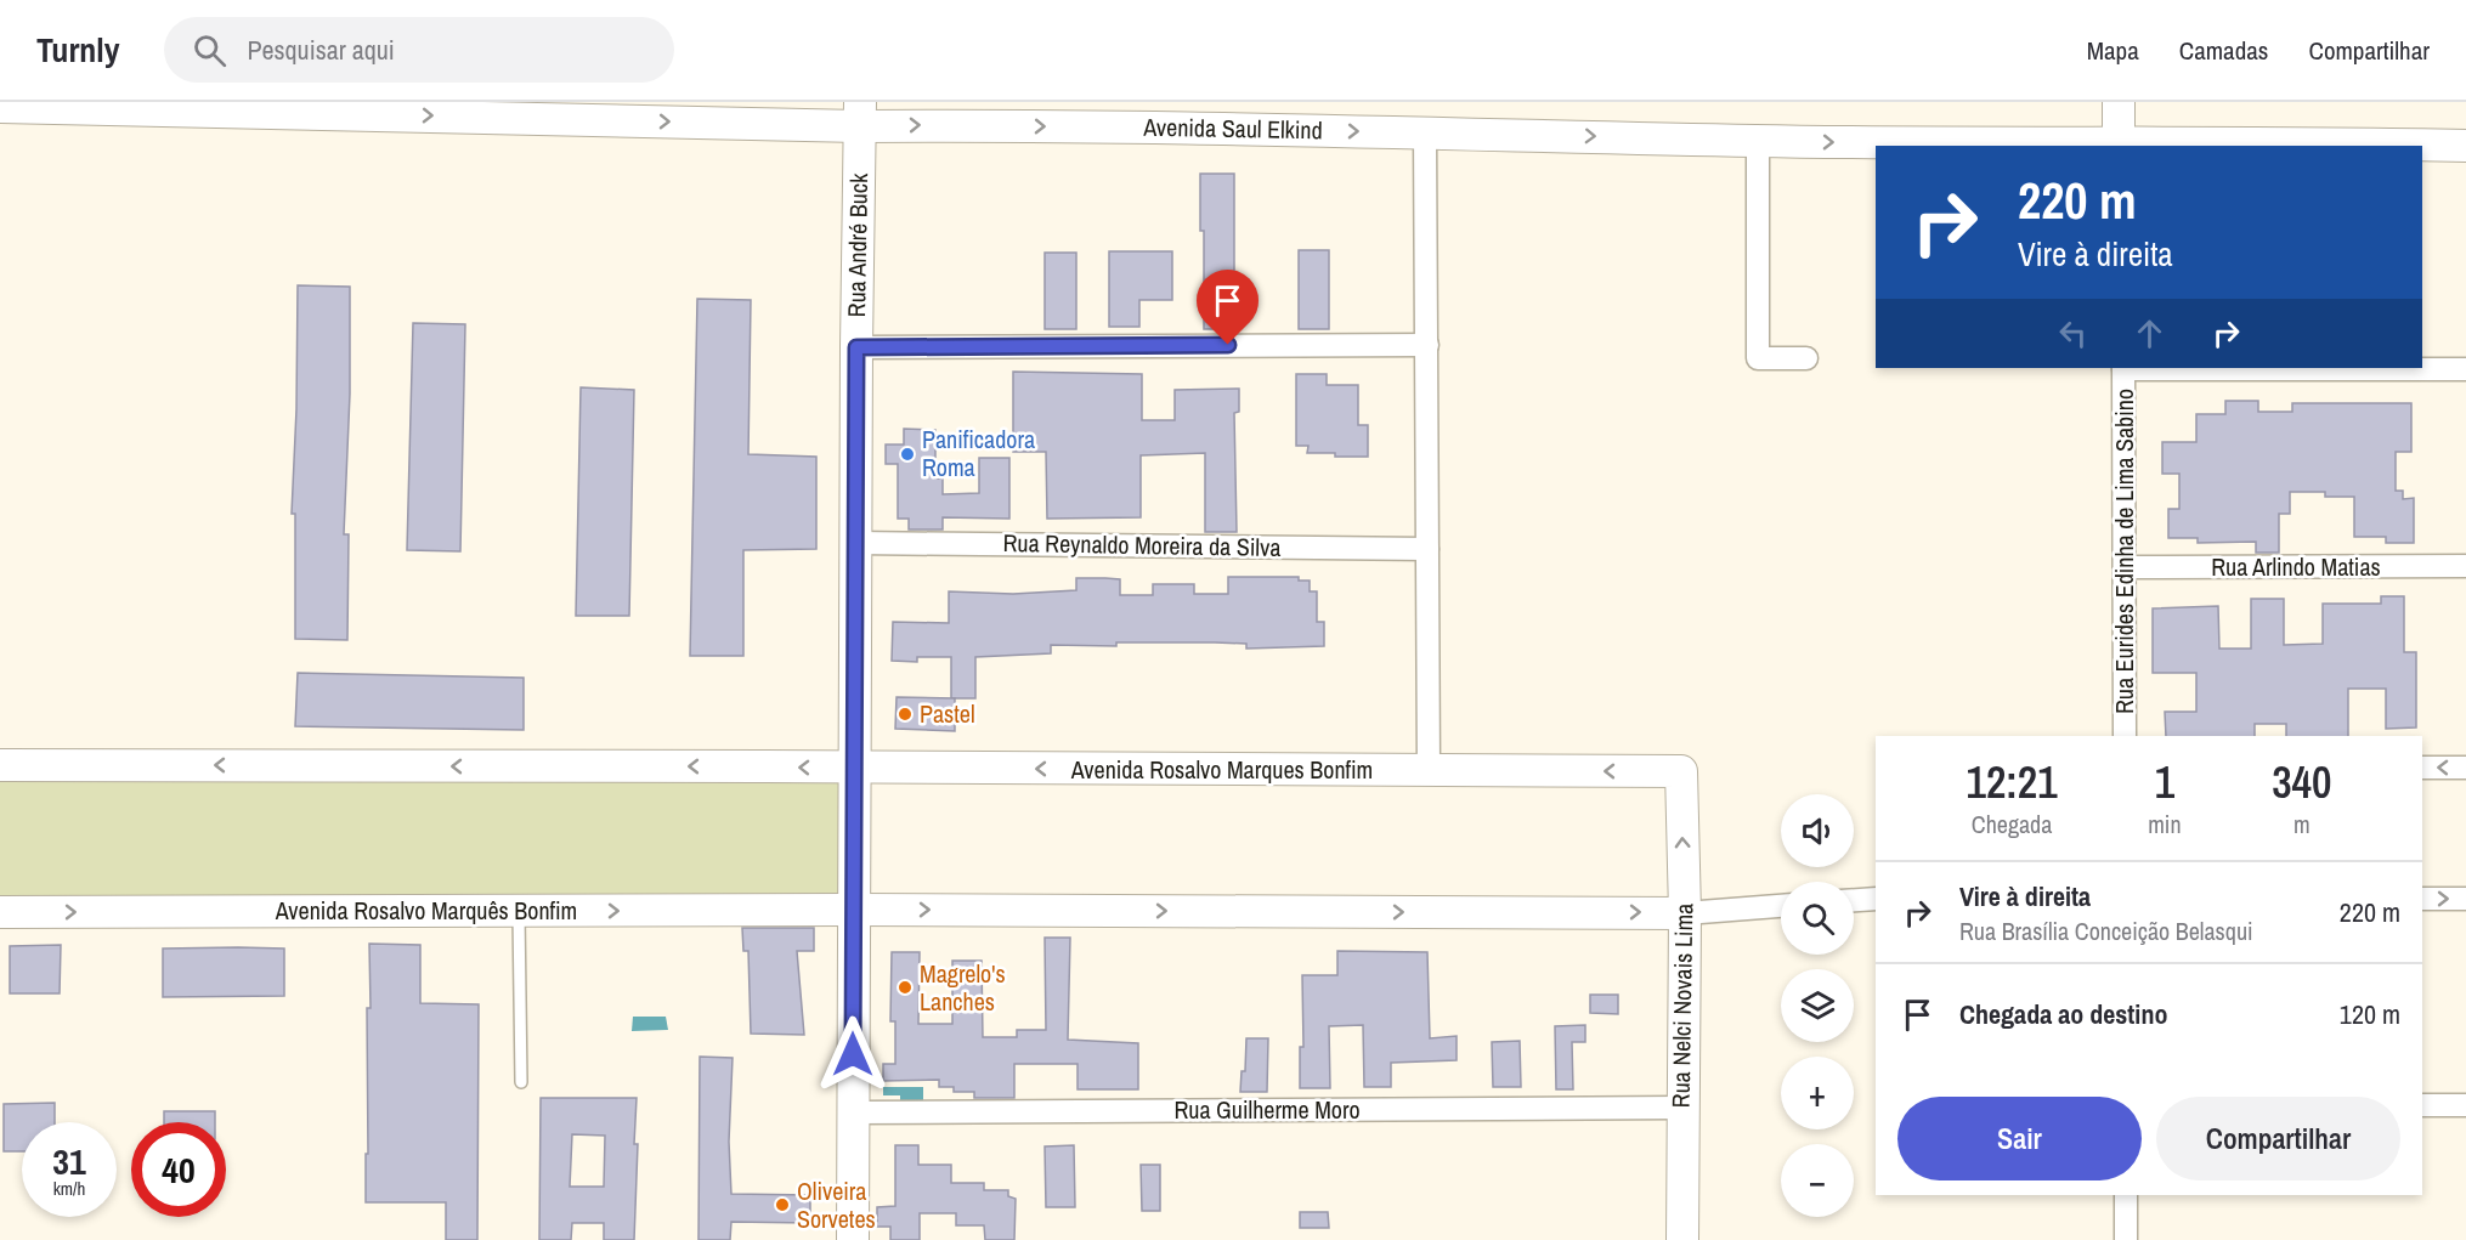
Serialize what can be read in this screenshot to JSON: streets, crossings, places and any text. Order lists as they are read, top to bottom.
{
  "streets": {
    "street": [
      "Avenida Saul Elkind",
      "Rua André Buck",
      "Rua Reynaldo Moreira da Silva",
      "Rua Eurides Edinha de Lima Sabino",
      "Rua Arlindo Matias",
      "Avenida Rosalvo Marques Bonfim",
      "Avenida Rosalvo Marquês Bonfim",
      "Rua Nelci Novais Lima",
      "Rua Guilherme Moro"
    ]
  },
  "crossings": [
    ["Avenida Saul Elkind", "Rua André Buck"],
    ["Rua André Buck", "Rua Reynaldo Moreira da Silva"],
    ["Rua André Buck", "Avenida Rosalvo Marques Bonfim"],
    ["Rua André Buck", "Avenida Rosalvo Marquês Bonfim"],
    ["Rua André Buck", "Rua Guilherme Moro"],
    ["Rua Eurides Edinha de Lima Sabino", "Rua Arlindo Matias"],
    ["Avenida Rosalvo Marques Bonfim", "Rua Nelci Novais Lima"],
    ["Rua Nelci Novais Lima", "Rua Guilherme Moro"]
  ],
  "one_way": ["Avenida Saul Elkind", "Avenida Rosalvo Marquês Bonfim"],
  "places": [
    "Panificadora Roma",
    "Pastel",
    "Magrelo's Lanches",
    "Oliveira Sorvetes"
  ],
  "page": {
    "header": "Turnly",
    "search": "Pesquisar aqui",
    "nav": ["Mapa", "Camadas", "Compartilhar"],
    "turn": ["220 m", "Vire à direita"],
    "eta": [
      "12:21",
      "Chegada",
      "1",
      "min",
      "340",
      "m"
    ],
    "map_buttons": ["+", "−"],
    "list": [
      {
        "name": "Vire à direita",
        "note": "Rua Brasília Conceição Belasqui",
        "value": "220 m"
      },
      {
        "name": "Chegada ao destino",
        "value": "120 m"
      }
    ],
    "buttons": ["Sair", "Compartilhar"],
    "speed": "31 km/h",
    "limit": "40"
  }
}
